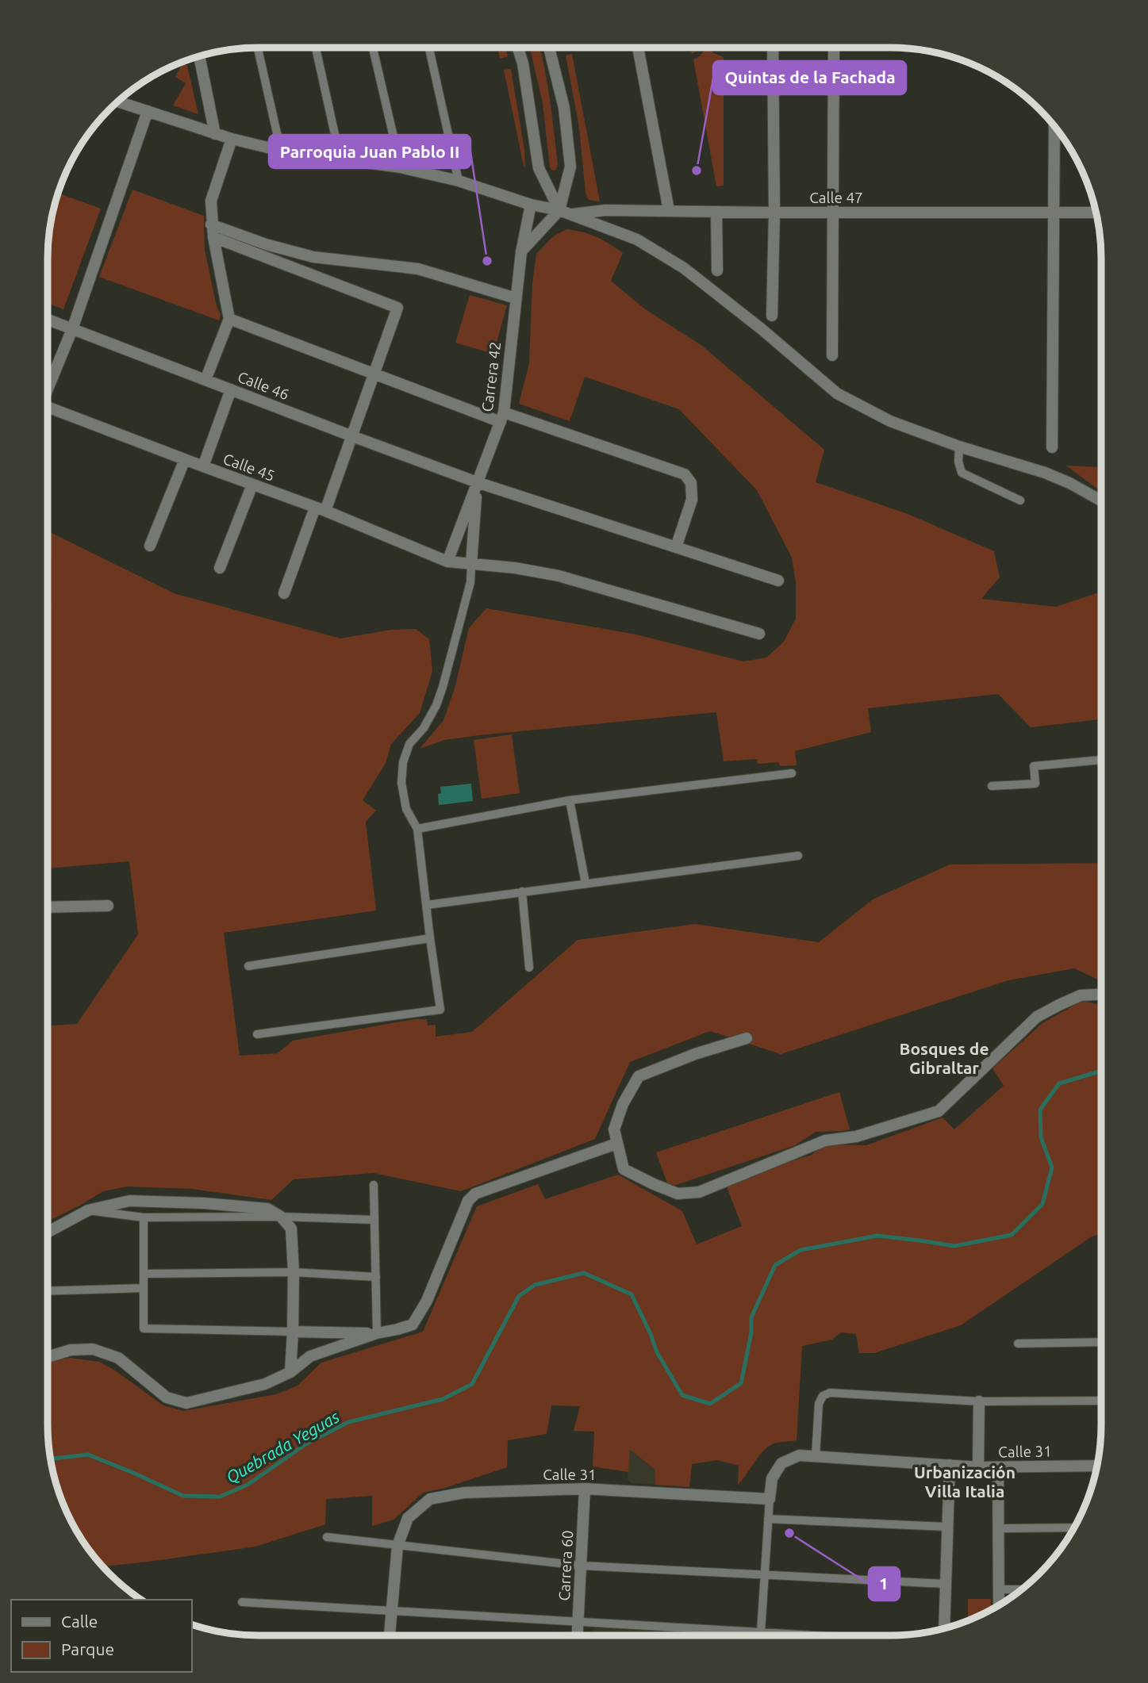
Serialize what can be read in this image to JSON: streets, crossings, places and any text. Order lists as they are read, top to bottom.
{
  "streets": {
    "street": [
      "Calle 47",
      "Carrera 42",
      "Calle 46",
      "Calle 45",
      "Calle 31",
      "Carrera 60"
    ]
  },
  "crossings": [
    ["Carrera 42", "Calle 46"],
    ["Carrera 42", "Calle 45"],
    ["Calle 31", "Carrera 60"]
  ],
  "districts": ["Bosques de Gibraltar", "Urbanización Villa Italia"],
  "water": ["Quebrada Yeguas"],
  "places": ["Quintas de la Fachada", "Parroquia Juan Pablo II", "1"],
  "legend": ["Calle", "Parque"]
}
